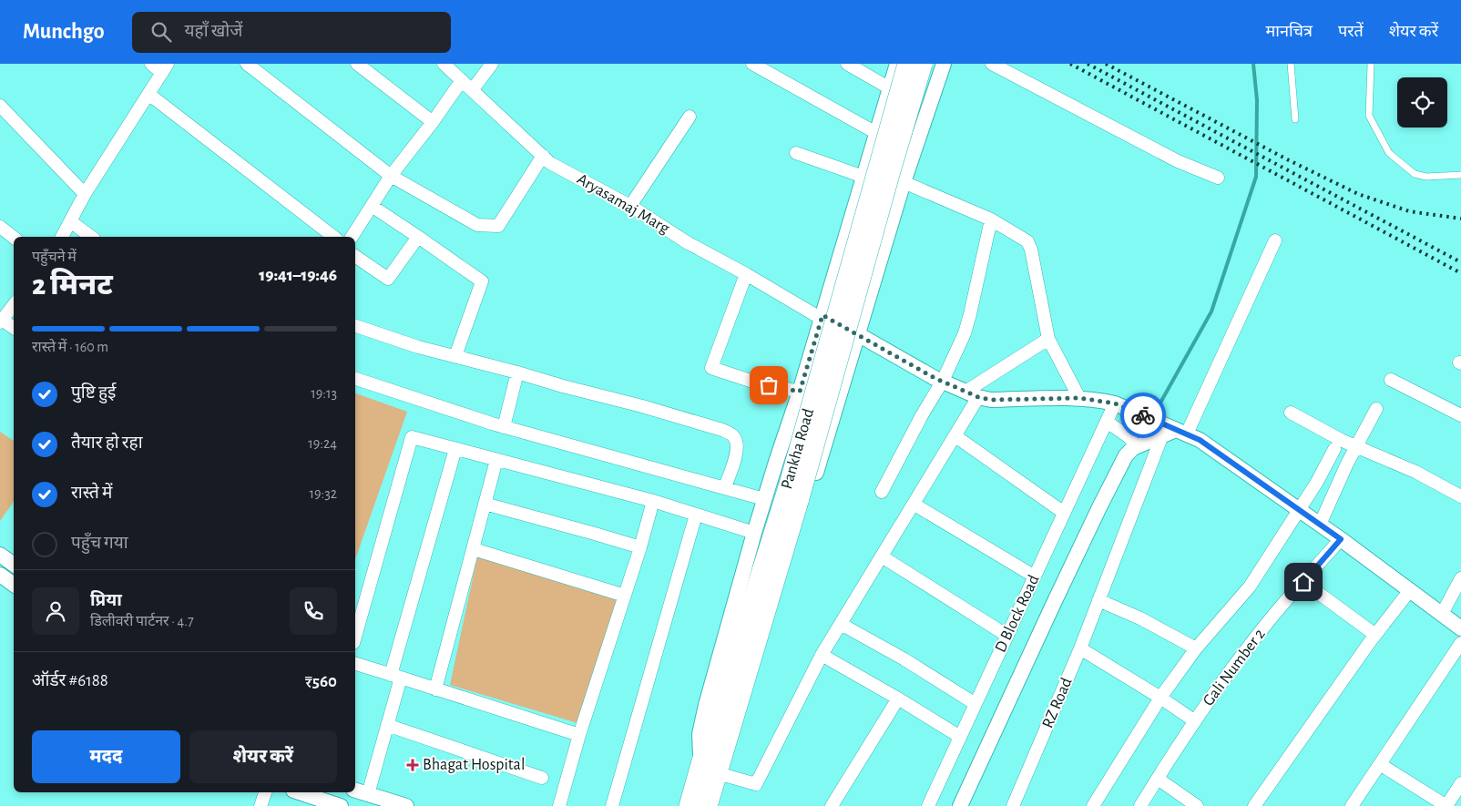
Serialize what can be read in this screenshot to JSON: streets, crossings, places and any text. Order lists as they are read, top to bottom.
{
  "streets": {
    "main road": ["Pankha Road"],
    "street": [
      "Aryasamaj Marg",
      "D Block Road",
      "Gali Number 2",
      "RZ Road"
    ]
  },
  "places": {
    "health": ["Bhagat Hospital"]
  },
  "page": {
    "header": "Munchgo",
    "search": "यहाँ खोजें",
    "nav": ["मानचित्र", "परतें", "शेयर करें"],
    "heading": ["2 मिनट", "पहुँचने में", "19:41–19:46"],
    "panel": [
      "प्रिया",
      "डिलीवरी पार्टनर · 4.7",
      "ऑर्डर #6188",
      "₹560"
    ],
    "bar": "रास्ते में · 160 m",
    "list": [
      ["पुष्टि हुई", "19:13"],
      ["तैयार हो रहा", "19:24"],
      ["रास्ते में", "19:32"],
      "पहुँच गया"
    ],
    "buttons": ["मदद", "शेयर करें"]
  }
}
